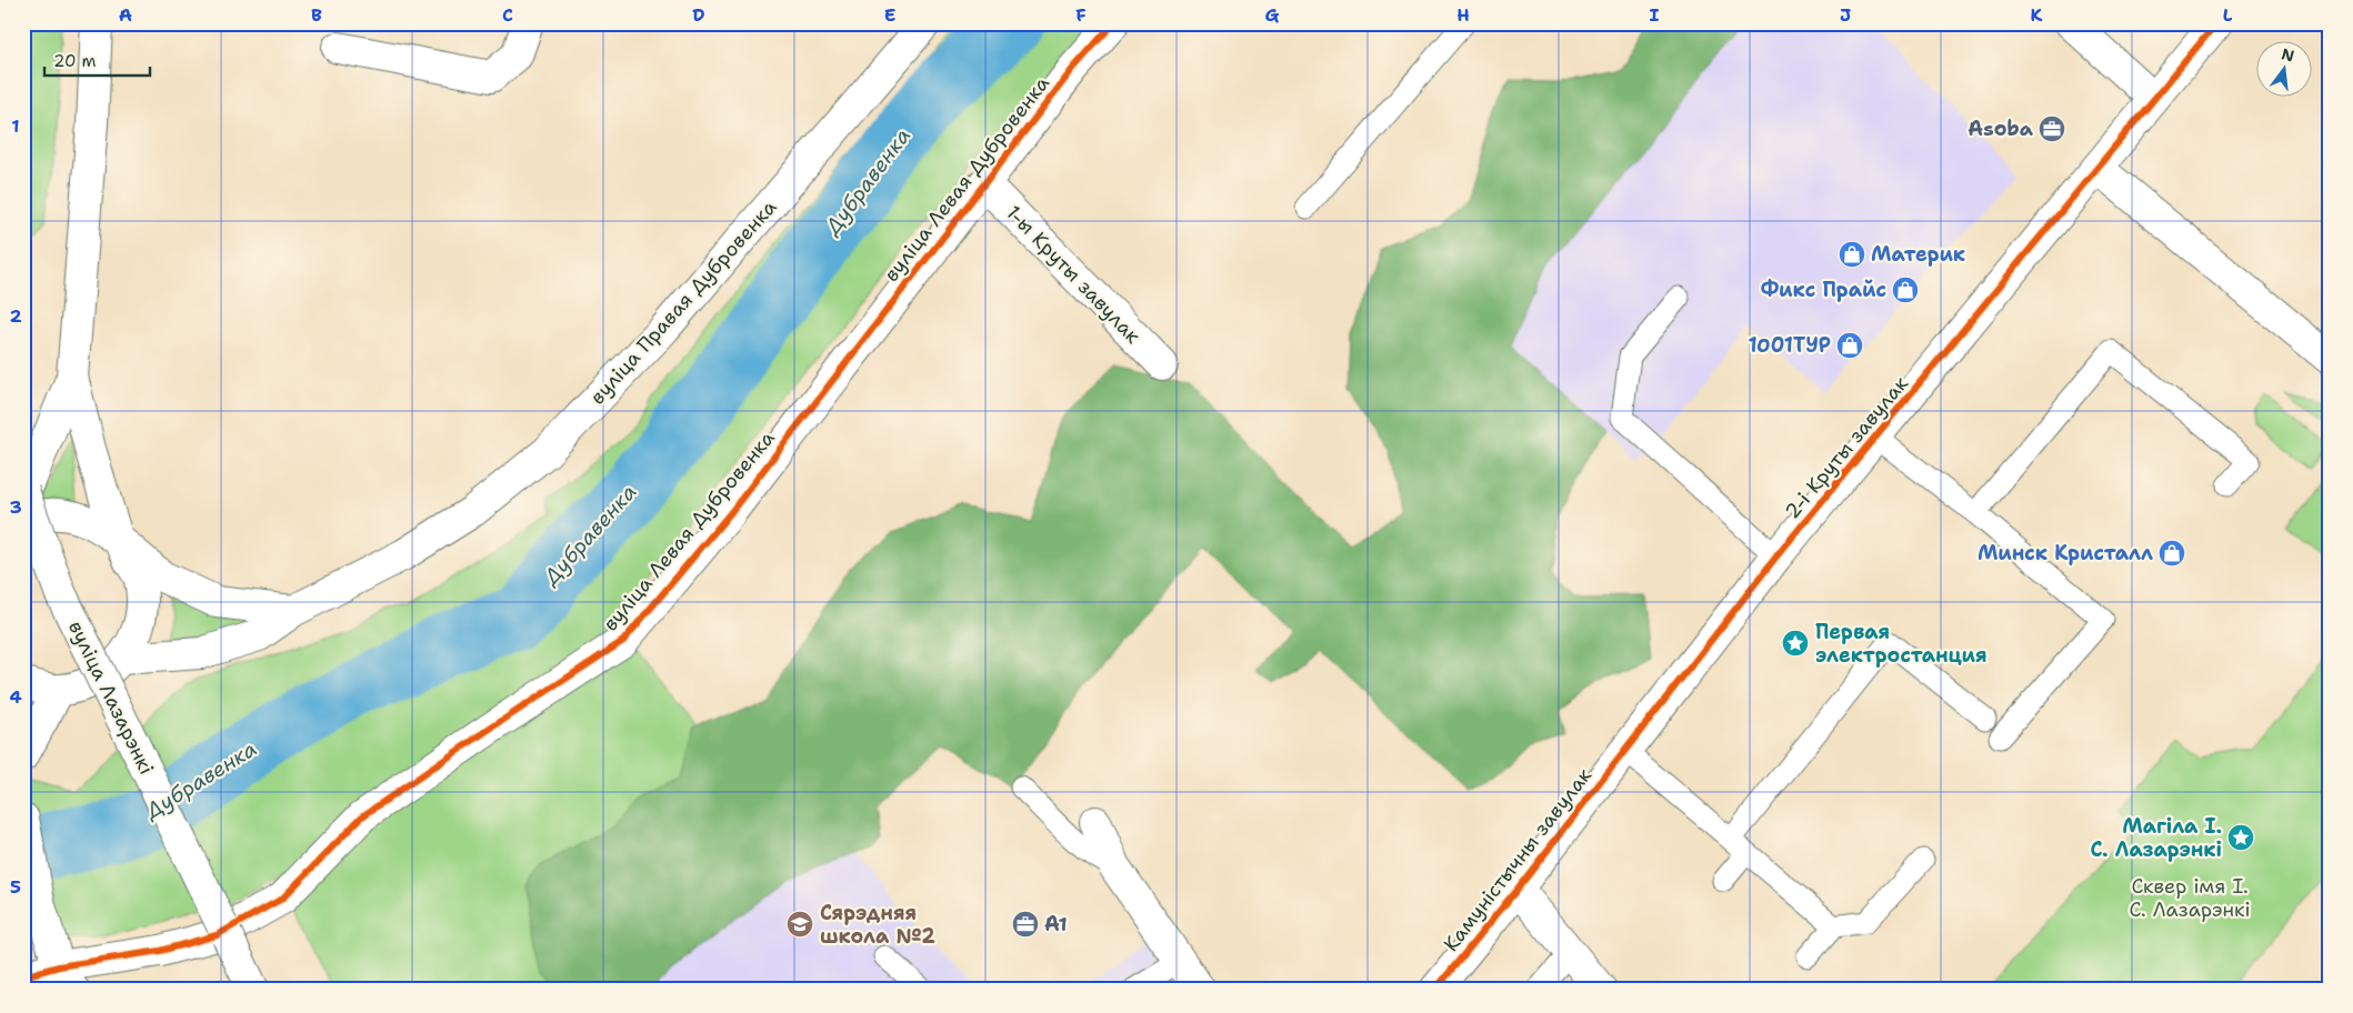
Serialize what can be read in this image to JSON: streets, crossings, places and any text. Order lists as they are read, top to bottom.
{
  "streets": {
    "street": [
      "вуліца Левая Дубровенка",
      "1-ы Круты завулак",
      "вуліца Правая Дубровенка",
      "2-і Круты завулак",
      "вуліца Лазарэнкі",
      "Камуністычны завулак"
    ]
  },
  "crossings": [
    ["вуліца Левая Дубровенка", "1-ы Круты завулак"],
    ["2-і Круты завулак", "Камуністычны завулак"]
  ],
  "water": ["Дубравенка"],
  "parks": ["Сквер імя І. С. Лазарэнкі"],
  "places": {
    "office": ["Asoba", "A1"],
    "shop": [
      "Материк",
      "Фикс Прайс",
      "1001ТУР",
      "Минск Кристалл"
    ],
    "place": ["Первая электростанция", "Магіла І. С. Лазарэнкі"],
    "school or university": ["Сярэдняя школа №2"]
  },
  "scale_bar": "20 m",
  "north": "top",
  "grid": {
    "columns": [
      "A",
      "B",
      "C",
      "D",
      "E",
      "F",
      "G",
      "H",
      "I",
      "J",
      "K",
      "L"
    ],
    "rows": [
      "1",
      "2",
      "3",
      "4",
      "5"
    ]
  }
}
